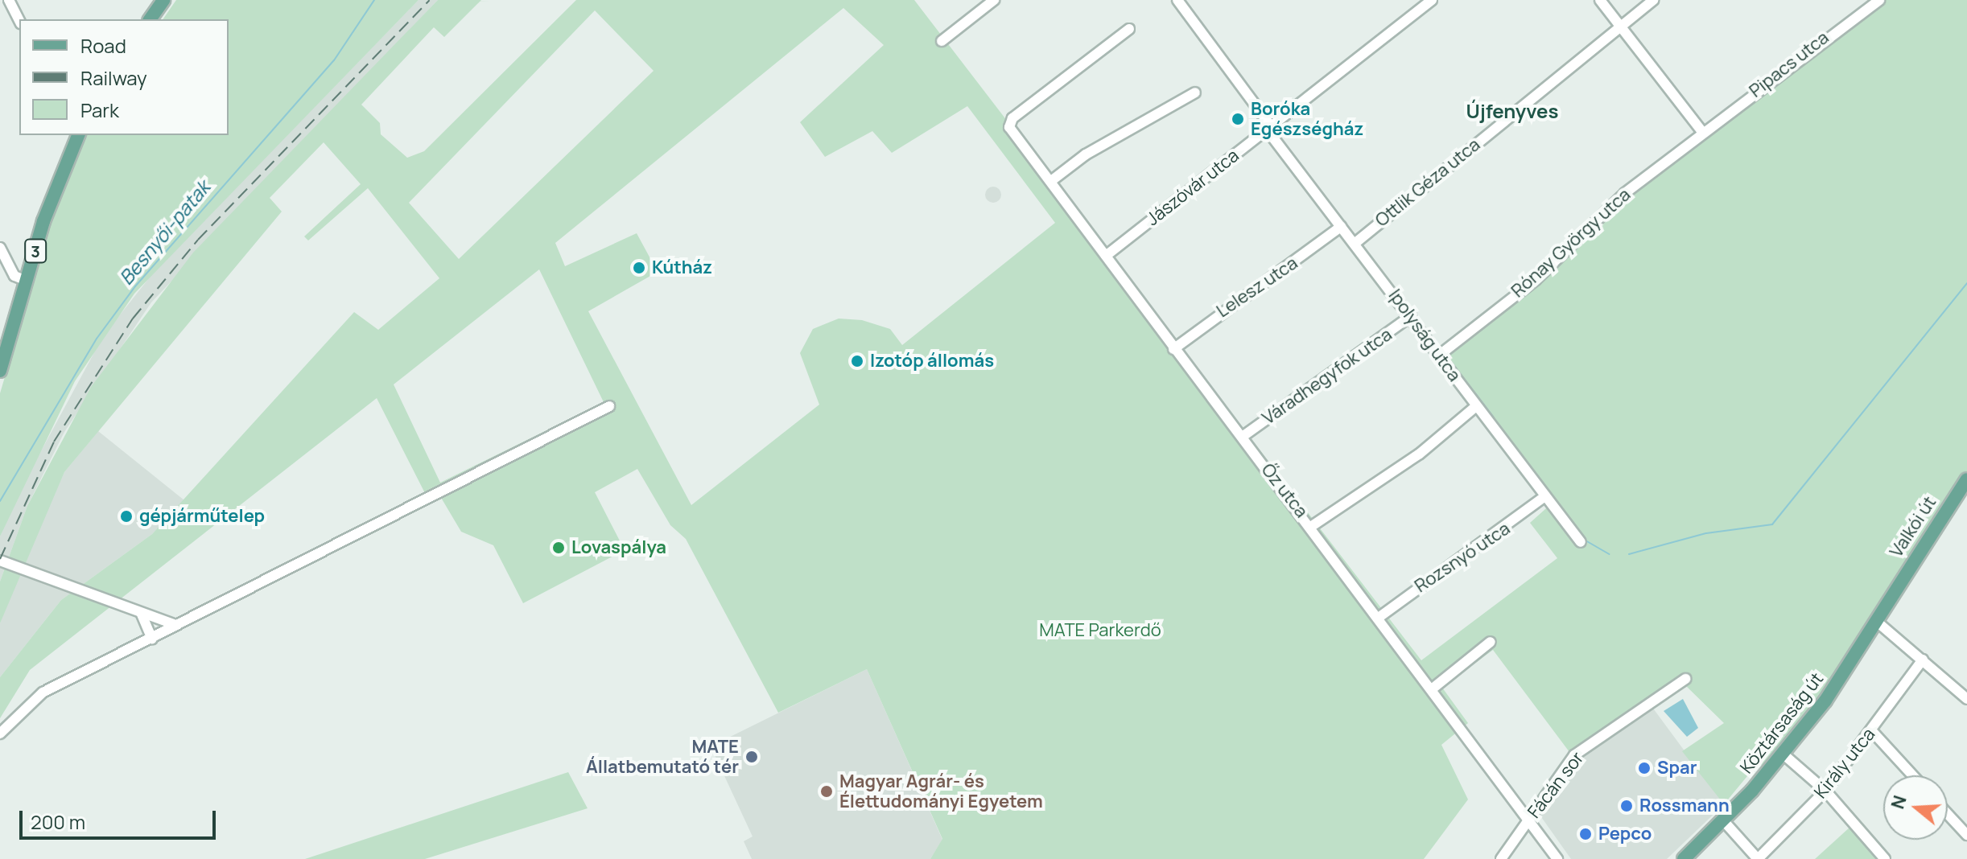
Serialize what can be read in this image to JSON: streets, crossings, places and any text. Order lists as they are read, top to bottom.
{
  "streets": {
    "main road": ["3", "Valkói út", "Köztársaság út"],
    "street": [
      "Pipacs utca",
      "Ottlik Géza utca",
      "Jászóvár utca",
      "Rónay György utca",
      "Lelesz utca",
      "Ipolyság utca",
      "Váradhegyfok utca",
      "Őz utca",
      "Rozsnyó utca",
      "Király utca",
      "Fácán sor"
    ]
  },
  "crossings": [
    ["Pipacs utca", "Rónay György utca"],
    ["Ottlik Géza utca", "Ipolyság utca"],
    ["Jászóvár utca", "Ipolyság utca"],
    ["Jászóvár utca", "Őz utca"],
    ["Rónay György utca", "Ipolyság utca"],
    ["Lelesz utca", "Ipolyság utca"],
    ["Lelesz utca", "Őz utca"],
    ["Ipolyság utca", "Váradhegyfok utca"],
    ["Ipolyság utca", "Rozsnyó utca"],
    ["Váradhegyfok utca", "Őz utca"],
    ["Őz utca", "Rozsnyó utca"],
    ["Őz utca", "Fácán sor"],
    ["Valkói út", "Köztársaság út"]
  ],
  "districts": ["Újfenyves"],
  "water": ["Besnyői-patak"],
  "parks": ["MATE Parkerdő"],
  "places": [
    "Boróka Egészségház",
    "Kútház",
    "Izotóp állomás",
    "gépjárműtelep",
    "Lovaspálya",
    "MATE Állatbemutató tér",
    "Spar",
    "Magyar Agrár- és Élettudományi Egyetem",
    "Rossmann",
    "Pepco"
  ],
  "legend": ["Road", "Railway", "Park"],
  "scale_bar": "200 m",
  "north": "left"
}
